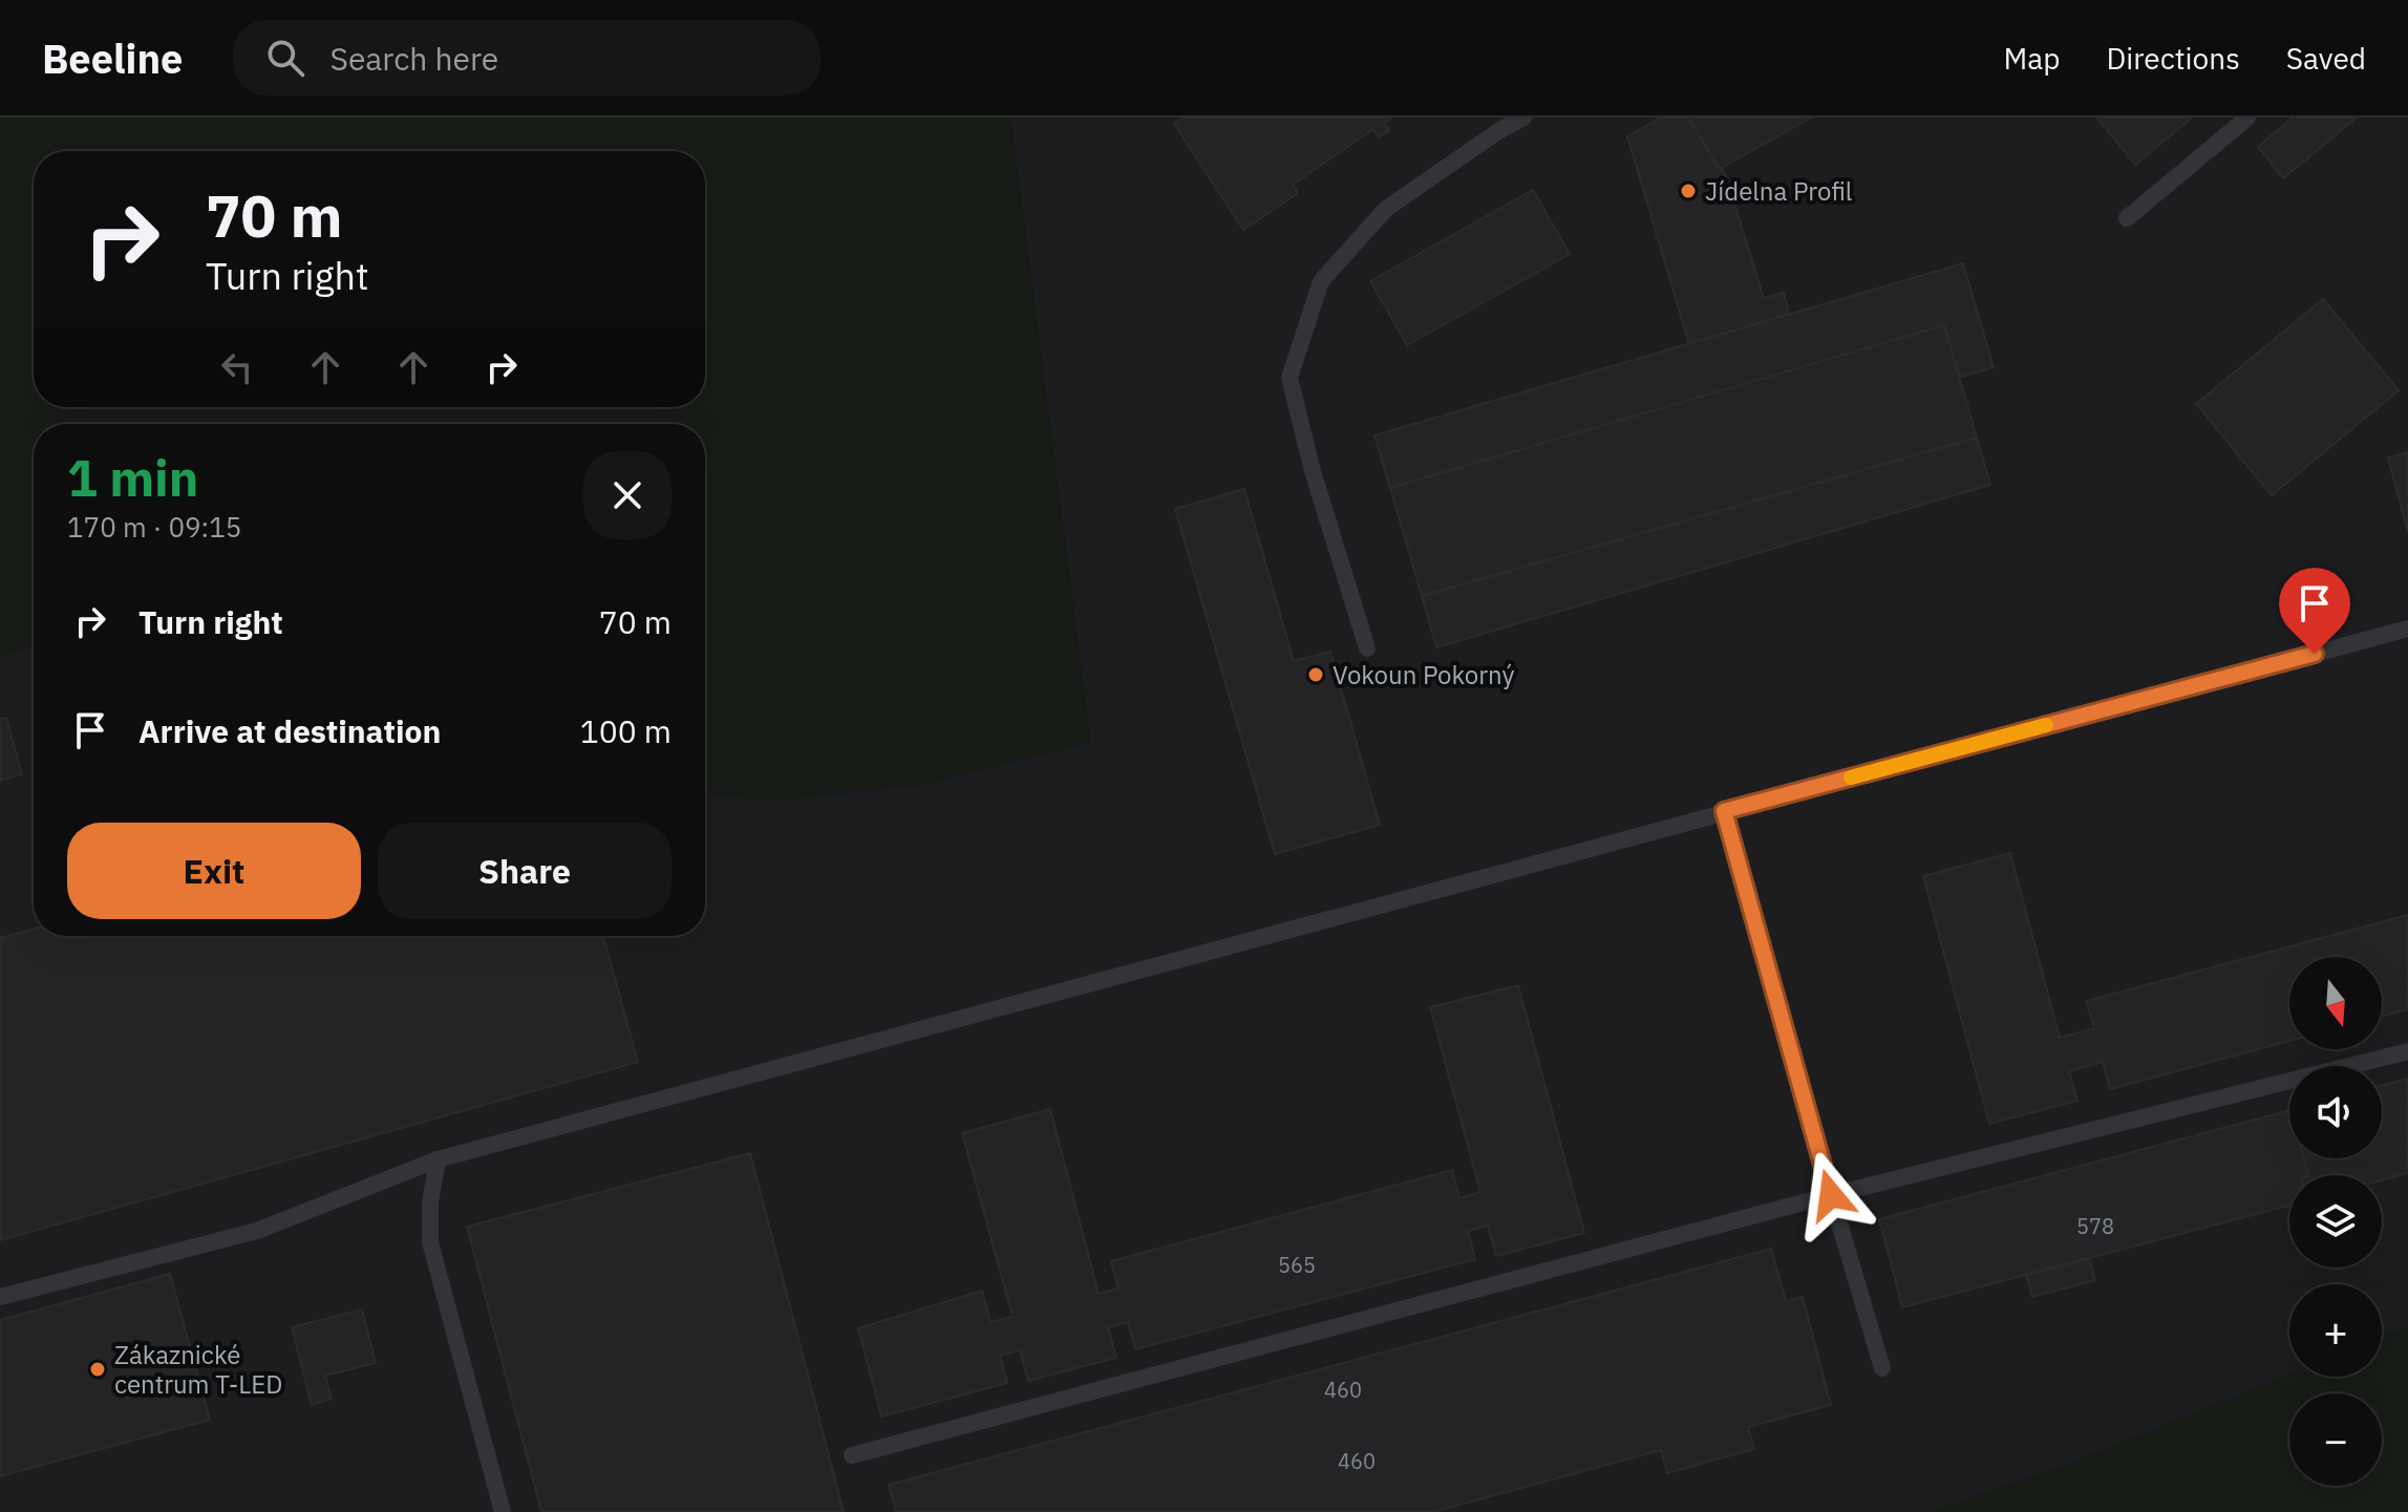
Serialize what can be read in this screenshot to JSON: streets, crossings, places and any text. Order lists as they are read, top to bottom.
{
  "places": ["Jídelna Profil", "Vokoun Pokorný", "Zákaznické centrum T-LED"],
  "house_numbers": [
    "578",
    "565",
    "460",
    "460"
  ],
  "north": "bottom",
  "page": {
    "header": "Beeline",
    "search": "Search here",
    "nav": ["Map", "Directions", "Saved"],
    "turn": ["70 m", "Turn right"],
    "heading": ["1 min", "170 m · 09:15"],
    "list": [
      {
        "name": "Turn right",
        "value": "70 m"
      },
      {
        "name": "Arrive at destination",
        "value": "100 m"
      }
    ],
    "buttons": ["Exit", "Share"],
    "map_buttons": ["+", "−"]
  }
}
